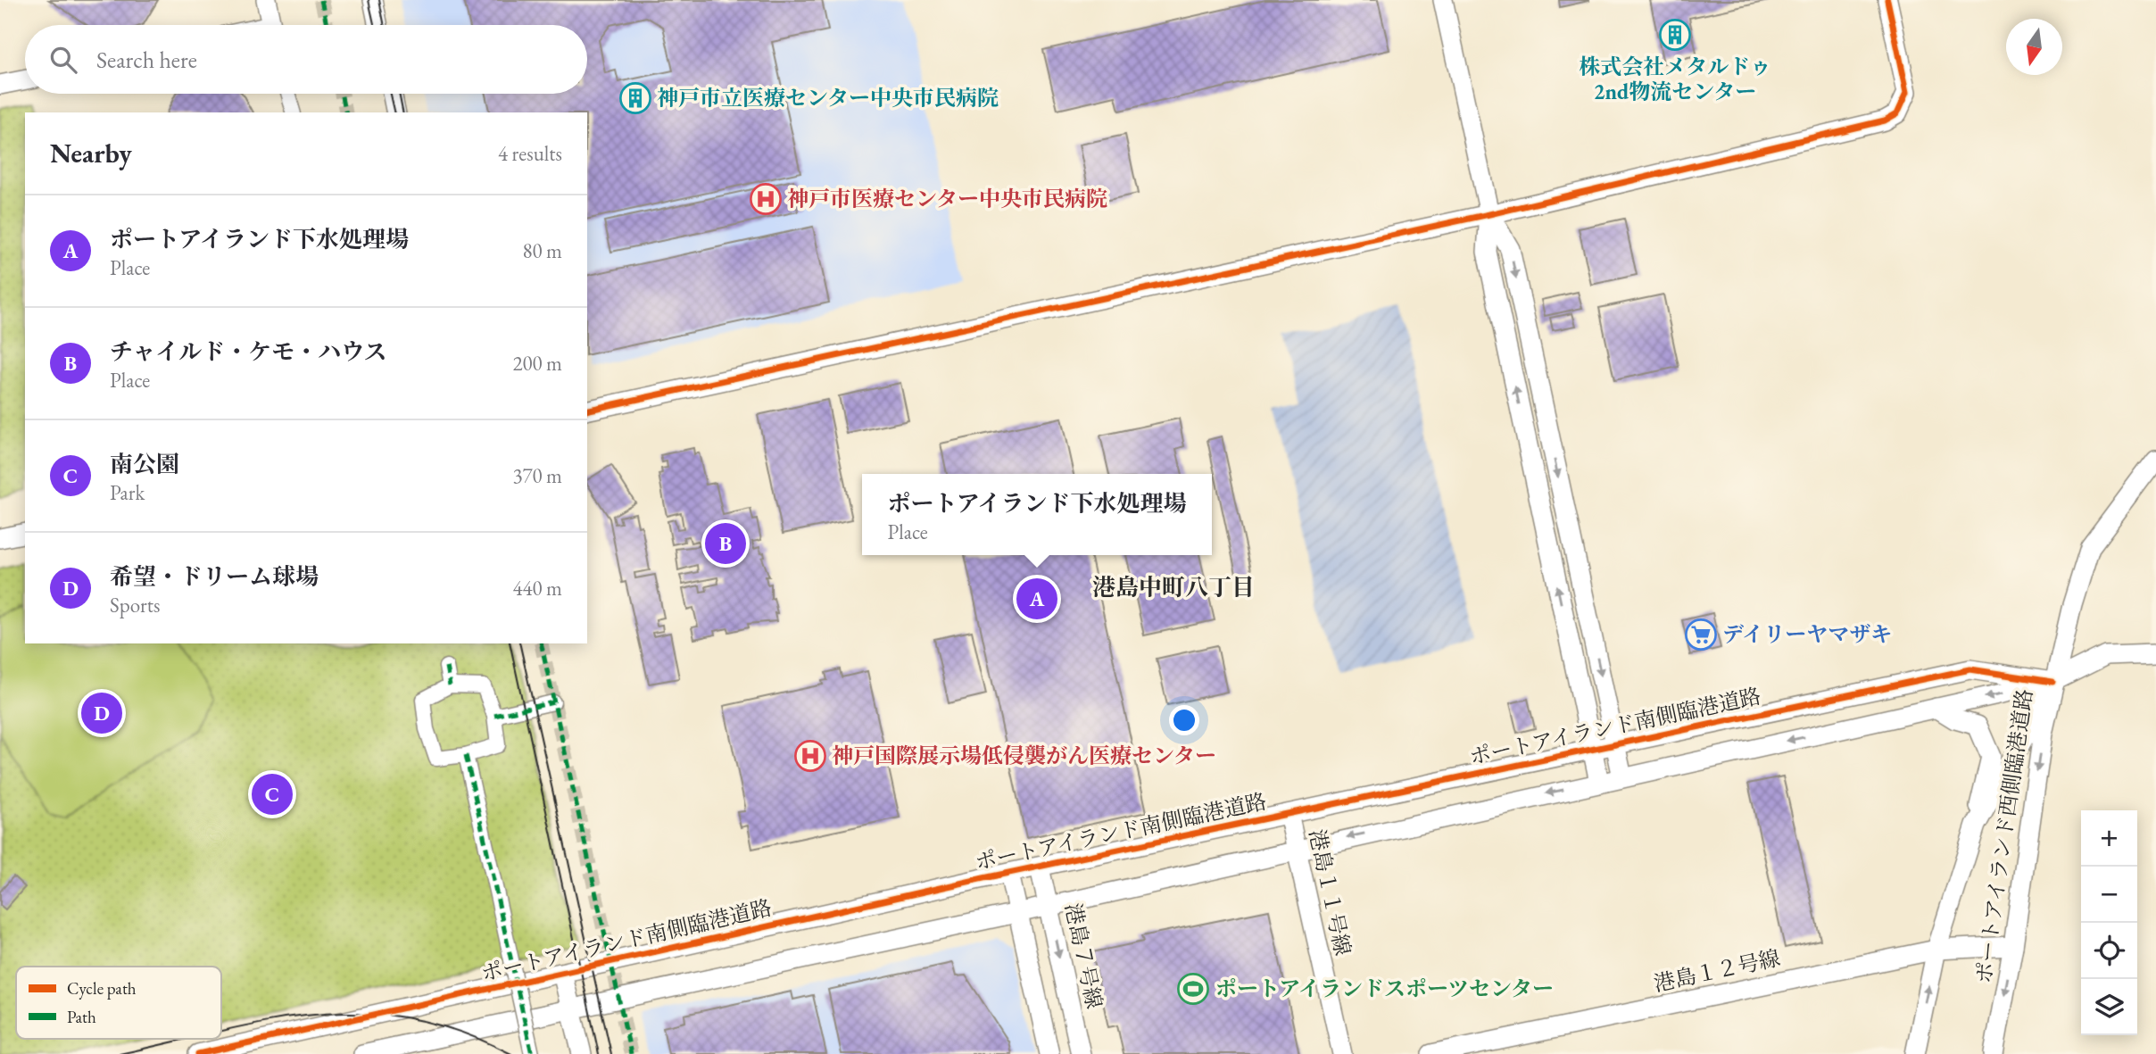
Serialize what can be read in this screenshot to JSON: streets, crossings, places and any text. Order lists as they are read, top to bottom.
{
  "streets": {
    "street": [
      "ポートアイランド南側臨港道路",
      "ポートアイランド西側臨港道路",
      "港島１１号線",
      "港島７号線",
      "港島１２号線"
    ]
  },
  "crossings": [
    ["ポートアイランド南側臨港道路", "ポートアイランド西側臨港道路"],
    ["ポートアイランド南側臨港道路", "港島１１号線"],
    ["ポートアイランド南側臨港道路", "港島７号線"],
    ["ポートアイランド西側臨港道路", "港島１２号線"]
  ],
  "districts": ["港島中町八丁目"],
  "places": {
    "building": ["株式会社メタルドゥ 2nd物流センター", "神戸市立医療センター中央市民病院"],
    "hospital": ["神戸市医療センター中央市民病院", "神戸国際展示場低侵襲がん医療センター"],
    "supermarket": ["デイリーヤマザキ"],
    "sports": ["ポートアイランドスポーツセンター"]
  },
  "legend": ["Cycle path", "Path"],
  "north": "bottom",
  "page": {
    "search": "Search here",
    "heading": ["Nearby", "4 results"],
    "list": [
      {
        "mark": "A",
        "name": "ポートアイランド下水処理場",
        "note": "Place",
        "value": "80 m"
      },
      {
        "mark": "B",
        "name": "チャイルド・ケモ・ハウス",
        "note": "Place",
        "value": "200 m"
      },
      {
        "mark": "C",
        "name": "南公園",
        "note": "Park",
        "value": "370 m"
      },
      {
        "mark": "D",
        "name": "希望・ドリーム球場",
        "note": "Sports",
        "value": "440 m"
      }
    ],
    "popup": ["ポートアイランド下水処理場", "Place"],
    "pins": [
      "B",
      "A",
      "D",
      "C"
    ],
    "map_buttons": ["+", "−"]
  }
}
